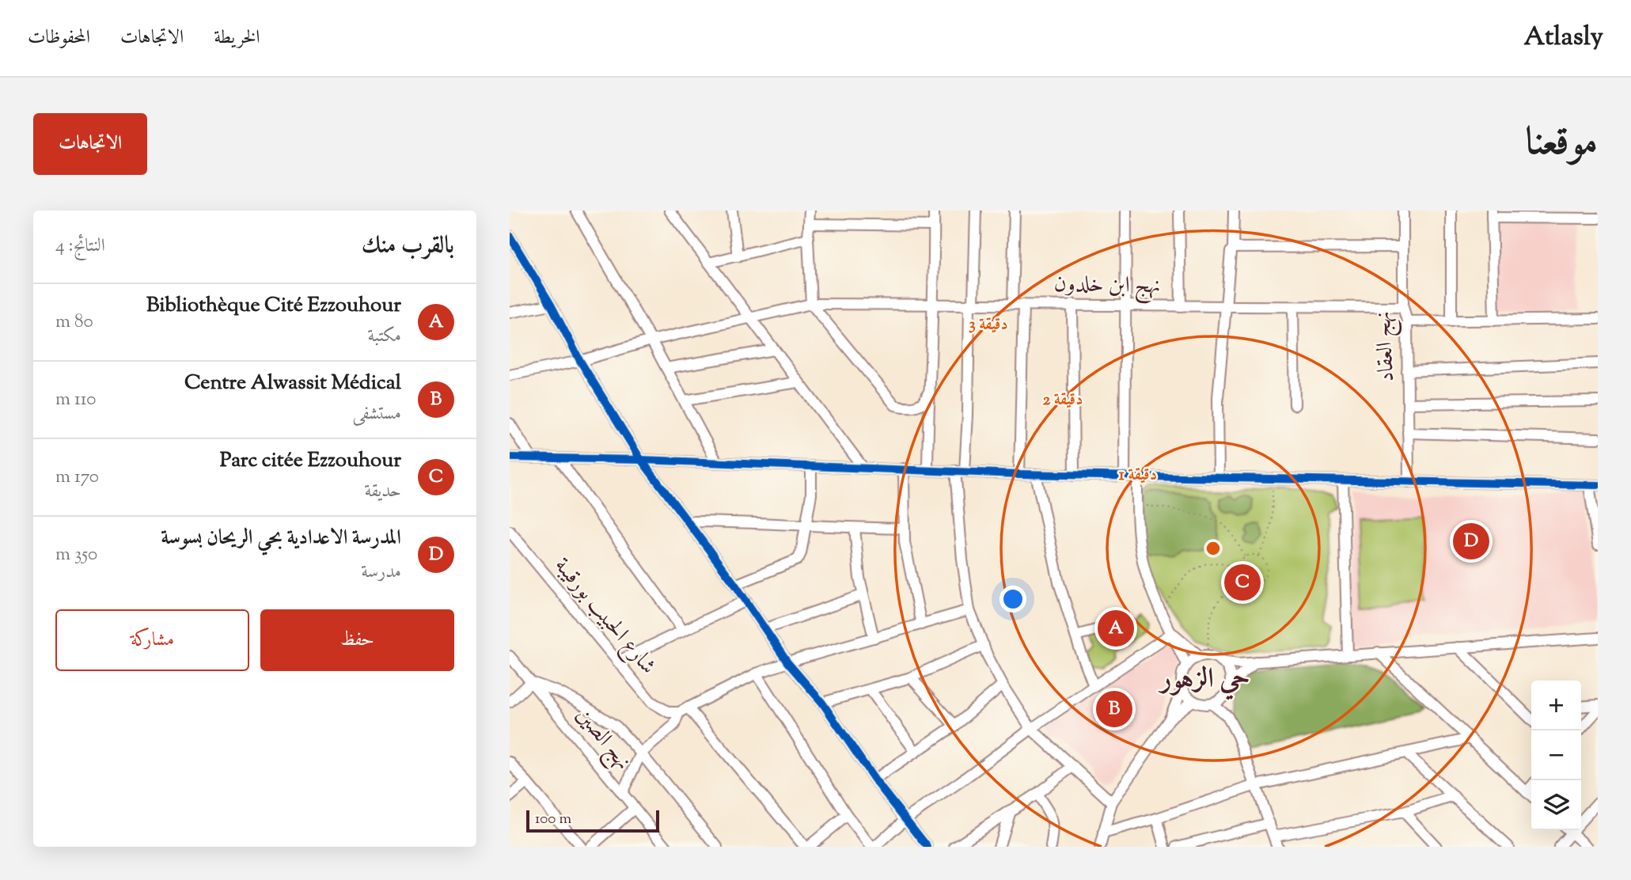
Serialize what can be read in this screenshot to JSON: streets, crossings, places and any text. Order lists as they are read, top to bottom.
{
  "streets": {
    "street": [
      "نهج ابن خلدون",
      "نهج العقاد",
      "شارع الحبيب بورقيبة",
      "نهج الصين"
    ]
  },
  "crossings": [
    ["نهج ابن خلدون", "نهج العقاد"]
  ],
  "districts": ["حي الزهور"],
  "scale_bar": "100 m",
  "page": {
    "header": "Atlasly",
    "nav": ["الخريطة", "الاتجاهات", "المحفوظات"],
    "title": "موقعنا",
    "buttons": [
      "الاتجاهات",
      ["حفظ", "مشاركة"]
    ],
    "heading": ["بالقرب منك", "النتائج: 4"],
    "list": [
      {
        "mark": "A",
        "name": "Bibliothèque Cité Ezzouhour",
        "note": "مكتبة",
        "value": "80 m"
      },
      {
        "mark": "B",
        "name": "Centre Alwassit Médical",
        "note": "مستشفى",
        "value": "110 m"
      },
      {
        "mark": "C",
        "name": "Parc citée Ezzouhour",
        "note": "حديقة",
        "value": "170 m"
      },
      {
        "mark": "D",
        "name": "المدرسة الاعدادية بحي الريحان بسوسة",
        "note": "مدرسة",
        "value": "350 m"
      }
    ],
    "pins": [
      "D",
      "C",
      "A",
      "B"
    ],
    "map_buttons": ["+", "−"],
    "scale": "100 m"
  },
  "rings": ["3 دقيقة", "2 دقيقة", "1 دقيقة"]
}
